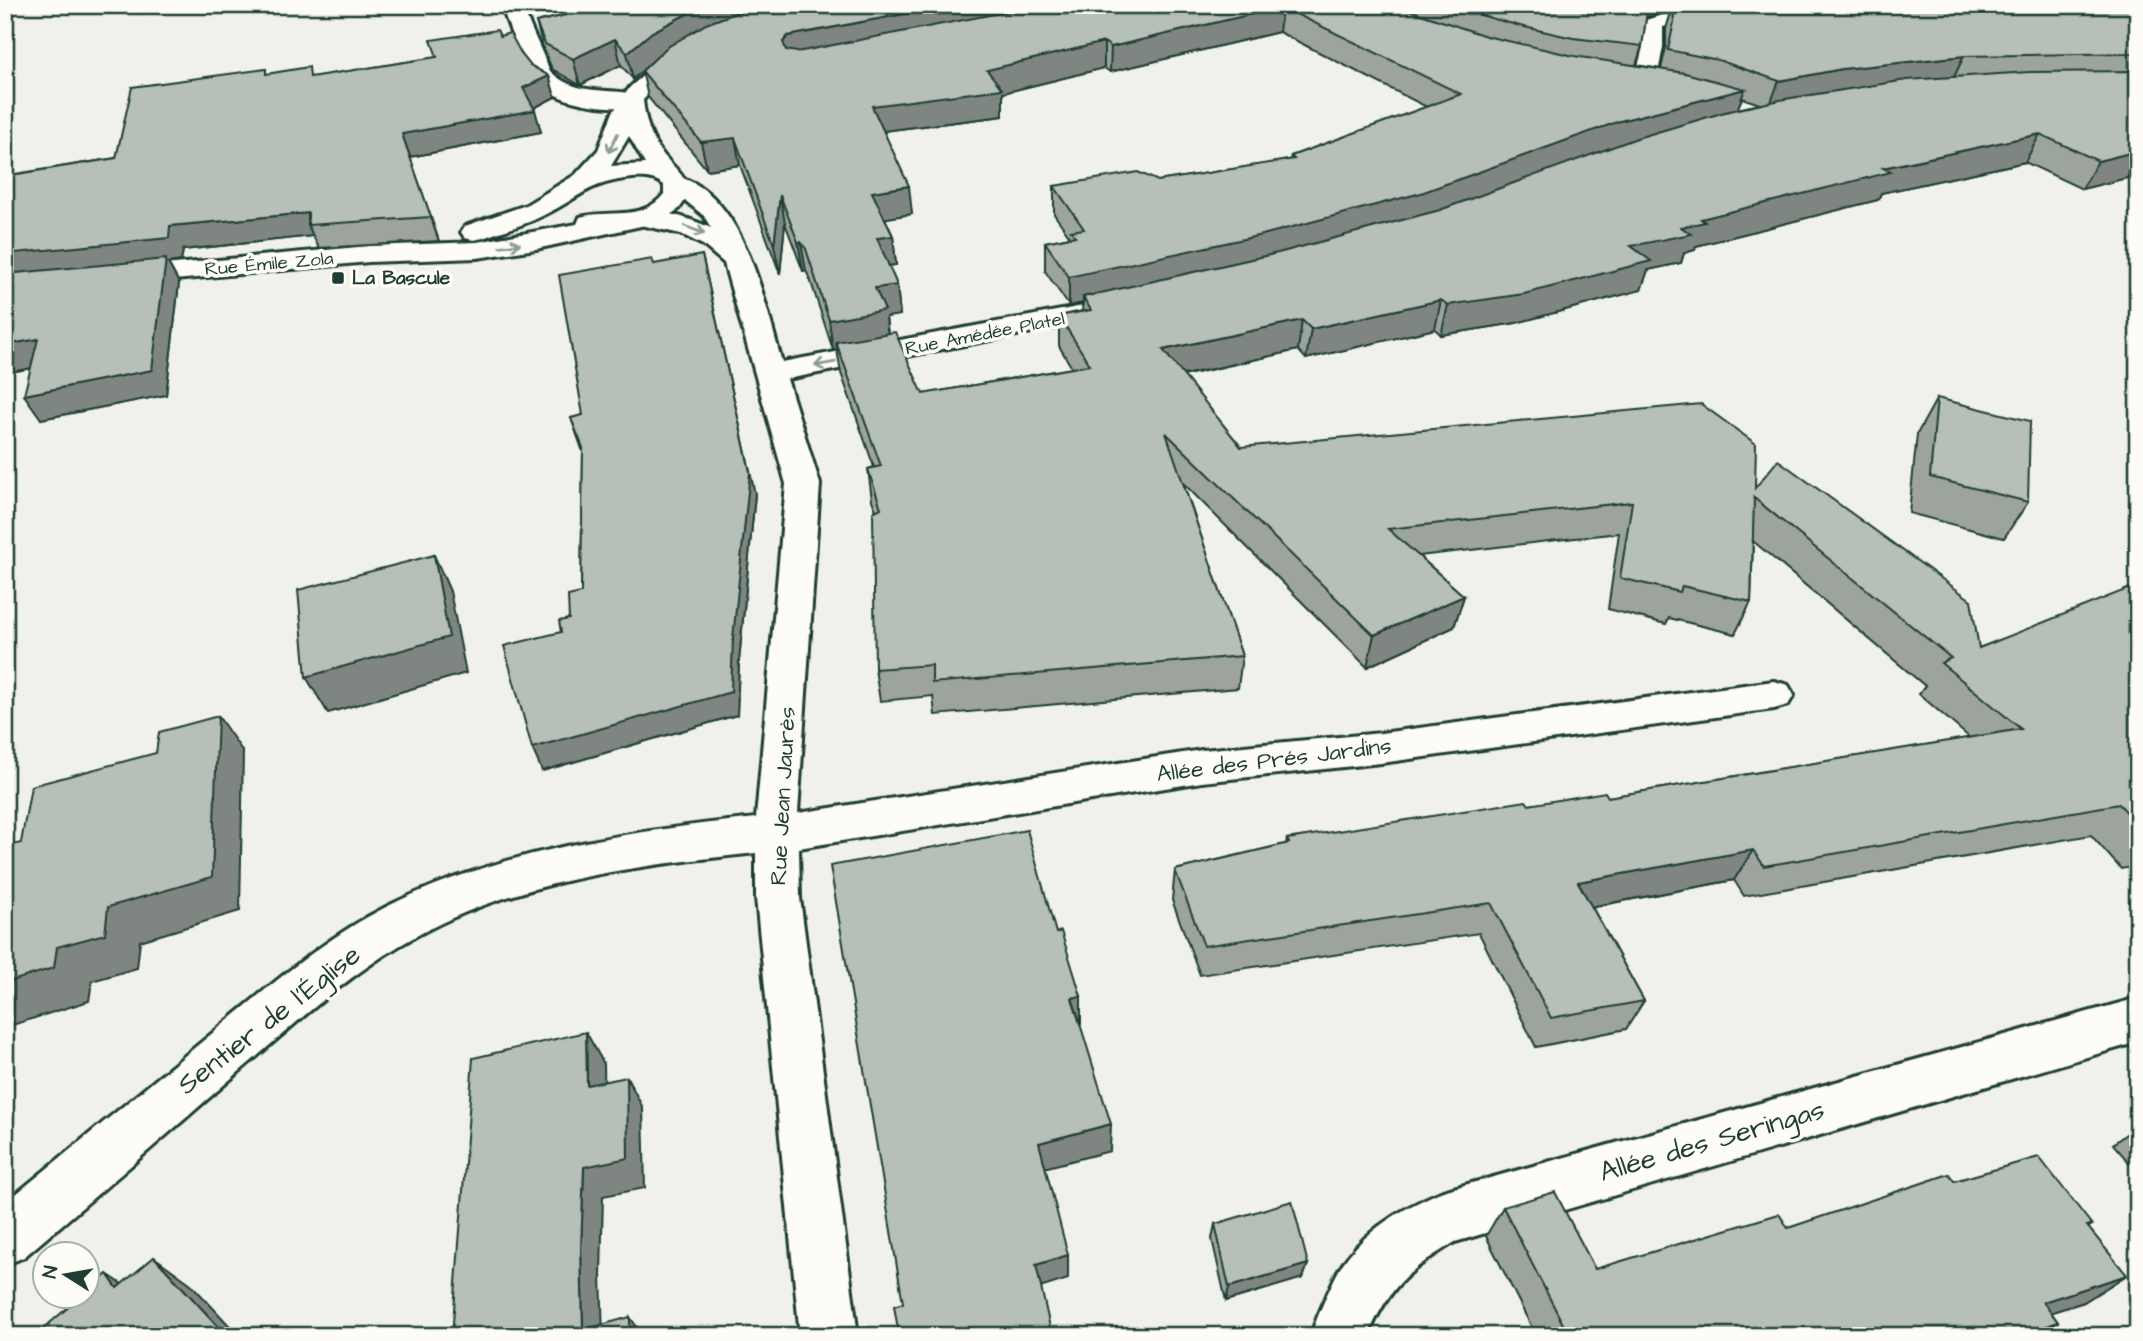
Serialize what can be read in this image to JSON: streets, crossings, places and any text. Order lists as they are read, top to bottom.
{
  "streets": {
    "street": [
      "Rue Émile Zola",
      "Rue Amédée Platel",
      "Allée des Prés Jardins",
      "Rue Jean Jaurès",
      "Sentier de l'Église",
      "Allée des Seringas"
    ]
  },
  "crossings": [
    ["Rue Émile Zola", "Rue Jean Jaurès"],
    ["Rue Amédée Platel", "Rue Jean Jaurès"],
    ["Allée des Prés Jardins", "Rue Jean Jaurès"],
    ["Allée des Prés Jardins", "Sentier de l'Église"],
    ["Rue Jean Jaurès", "Sentier de l'Église"]
  ],
  "one_way": ["Rue Amédée Platel"],
  "places": {
    "transit": ["La Bascule"]
  },
  "north": "left"
}
